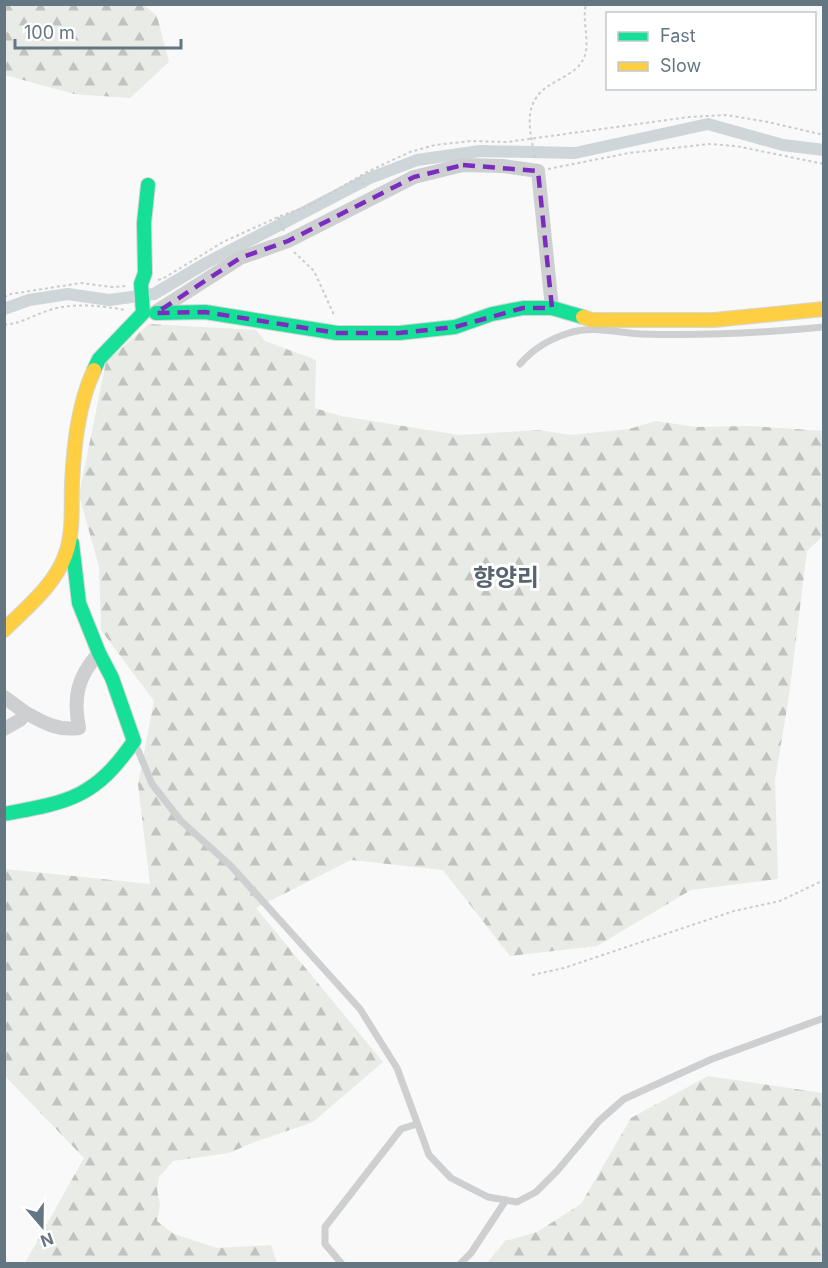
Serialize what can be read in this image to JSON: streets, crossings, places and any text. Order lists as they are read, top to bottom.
{
  "districts": ["향양리"],
  "legend": ["Fast", "Slow"],
  "scale_bar": "100 m",
  "north": "bottom"
}
